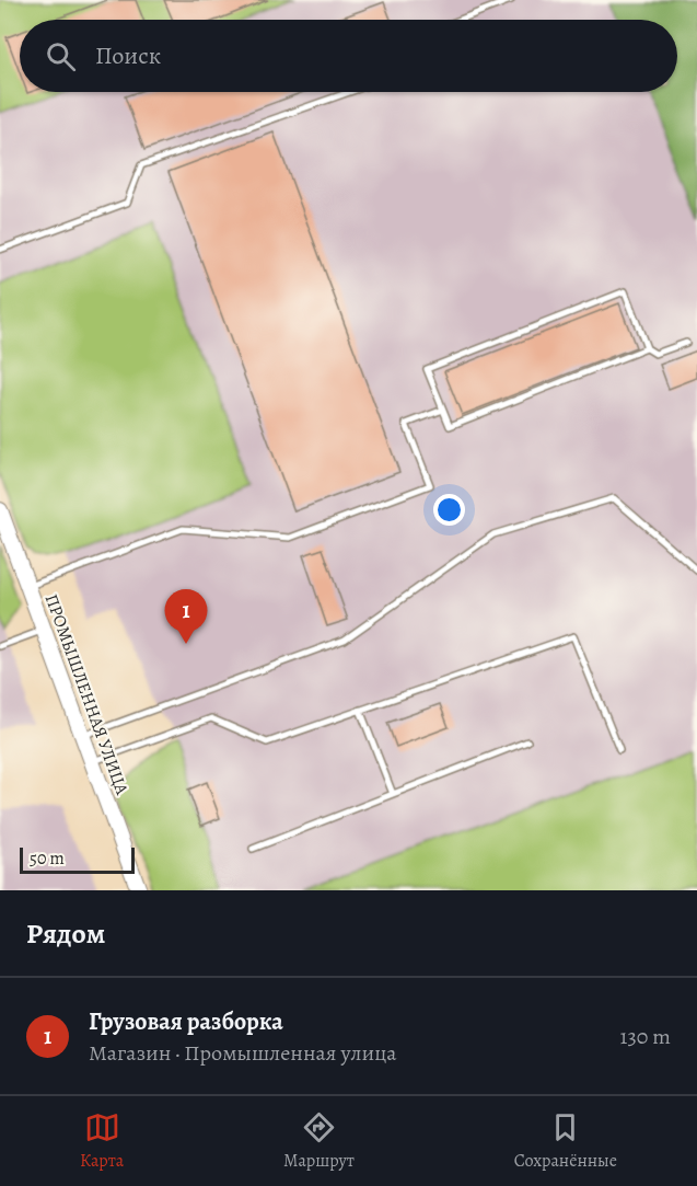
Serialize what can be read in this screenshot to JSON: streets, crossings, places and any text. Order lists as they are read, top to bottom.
{
  "streets": {
    "street": ["ПРОМЫШЛЕННАЯ УЛИЦА"]
  },
  "scale_bar": "50 m",
  "page": {
    "search": "Поиск",
    "pins": "1",
    "scale": "50 m",
    "heading": "Рядом",
    "list": [
      {
        "mark": "1",
        "name": "Грузовая разборка",
        "note": "Магазин · Промышленная улица",
        "value": "130 m"
      }
    ],
    "nav": ["Карта", "Маршрут", "Сохранённые"]
  }
}
